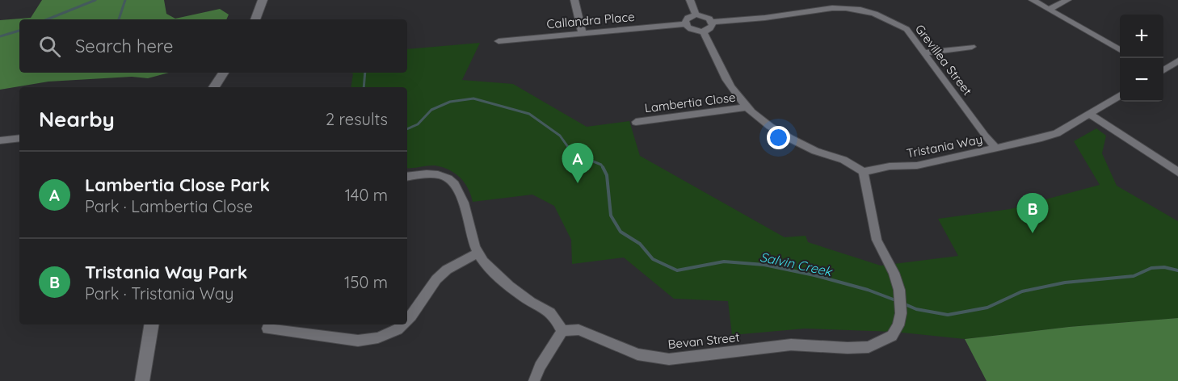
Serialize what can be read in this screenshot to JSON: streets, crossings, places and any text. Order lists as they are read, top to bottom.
{
  "streets": {
    "street": [
      "Callandra Place",
      "Grevillea Street",
      "Lambertia Close",
      "Tristania Way",
      "Bevan Street"
    ]
  },
  "crossings": [
    ["Callandra Place", "Grevillea Street"],
    ["Grevillea Street", "Tristania Way"],
    ["Tristania Way", "Bevan Street"]
  ],
  "water": ["Salvin Creek"],
  "page": {
    "map_buttons": ["+", "−"],
    "search": "Search here",
    "heading": ["Nearby", "2 results"],
    "pins": ["A", "B"],
    "list": [
      {
        "mark": "A",
        "name": "Lambertia Close Park",
        "note": "Park · Lambertia Close",
        "value": "140 m"
      },
      {
        "mark": "B",
        "name": "Tristania Way Park",
        "note": "Park · Tristania Way",
        "value": "150 m"
      }
    ]
  }
}
